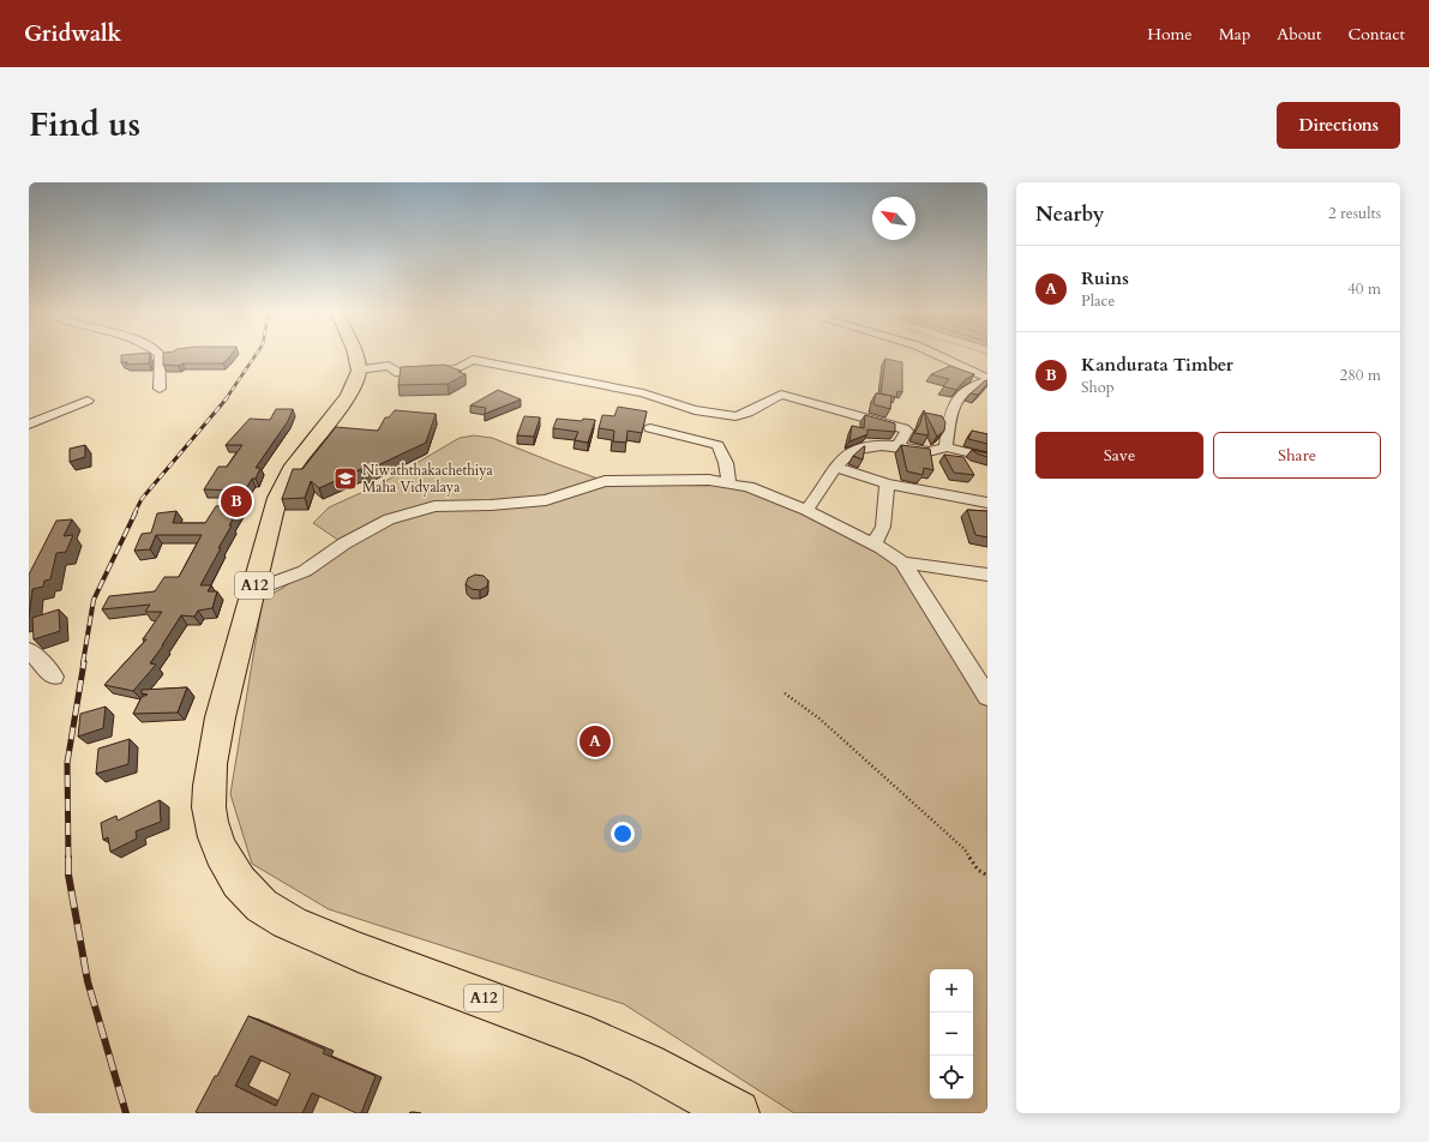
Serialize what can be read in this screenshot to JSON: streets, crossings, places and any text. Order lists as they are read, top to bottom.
{
  "streets": {
    "highway": ["A12"]
  },
  "places": {
    "school or university": ["Niwaththakachethiya Maha Vidyalaya"]
  },
  "north": "top left",
  "page": {
    "header": "Gridwalk",
    "nav": [
      "Home",
      "Map",
      "About",
      "Contact"
    ],
    "title": "Find us",
    "buttons": [
      "Directions",
      ["Save", "Share"]
    ],
    "heading": ["Nearby", "2 results"],
    "list": [
      {
        "mark": "A",
        "name": "Ruins",
        "note": "Place",
        "value": "40 m"
      },
      {
        "mark": "B",
        "name": "Kandurata Timber",
        "note": "Shop",
        "value": "280 m"
      }
    ],
    "pins": ["B", "A"],
    "map_buttons": ["+", "−"]
  }
}
